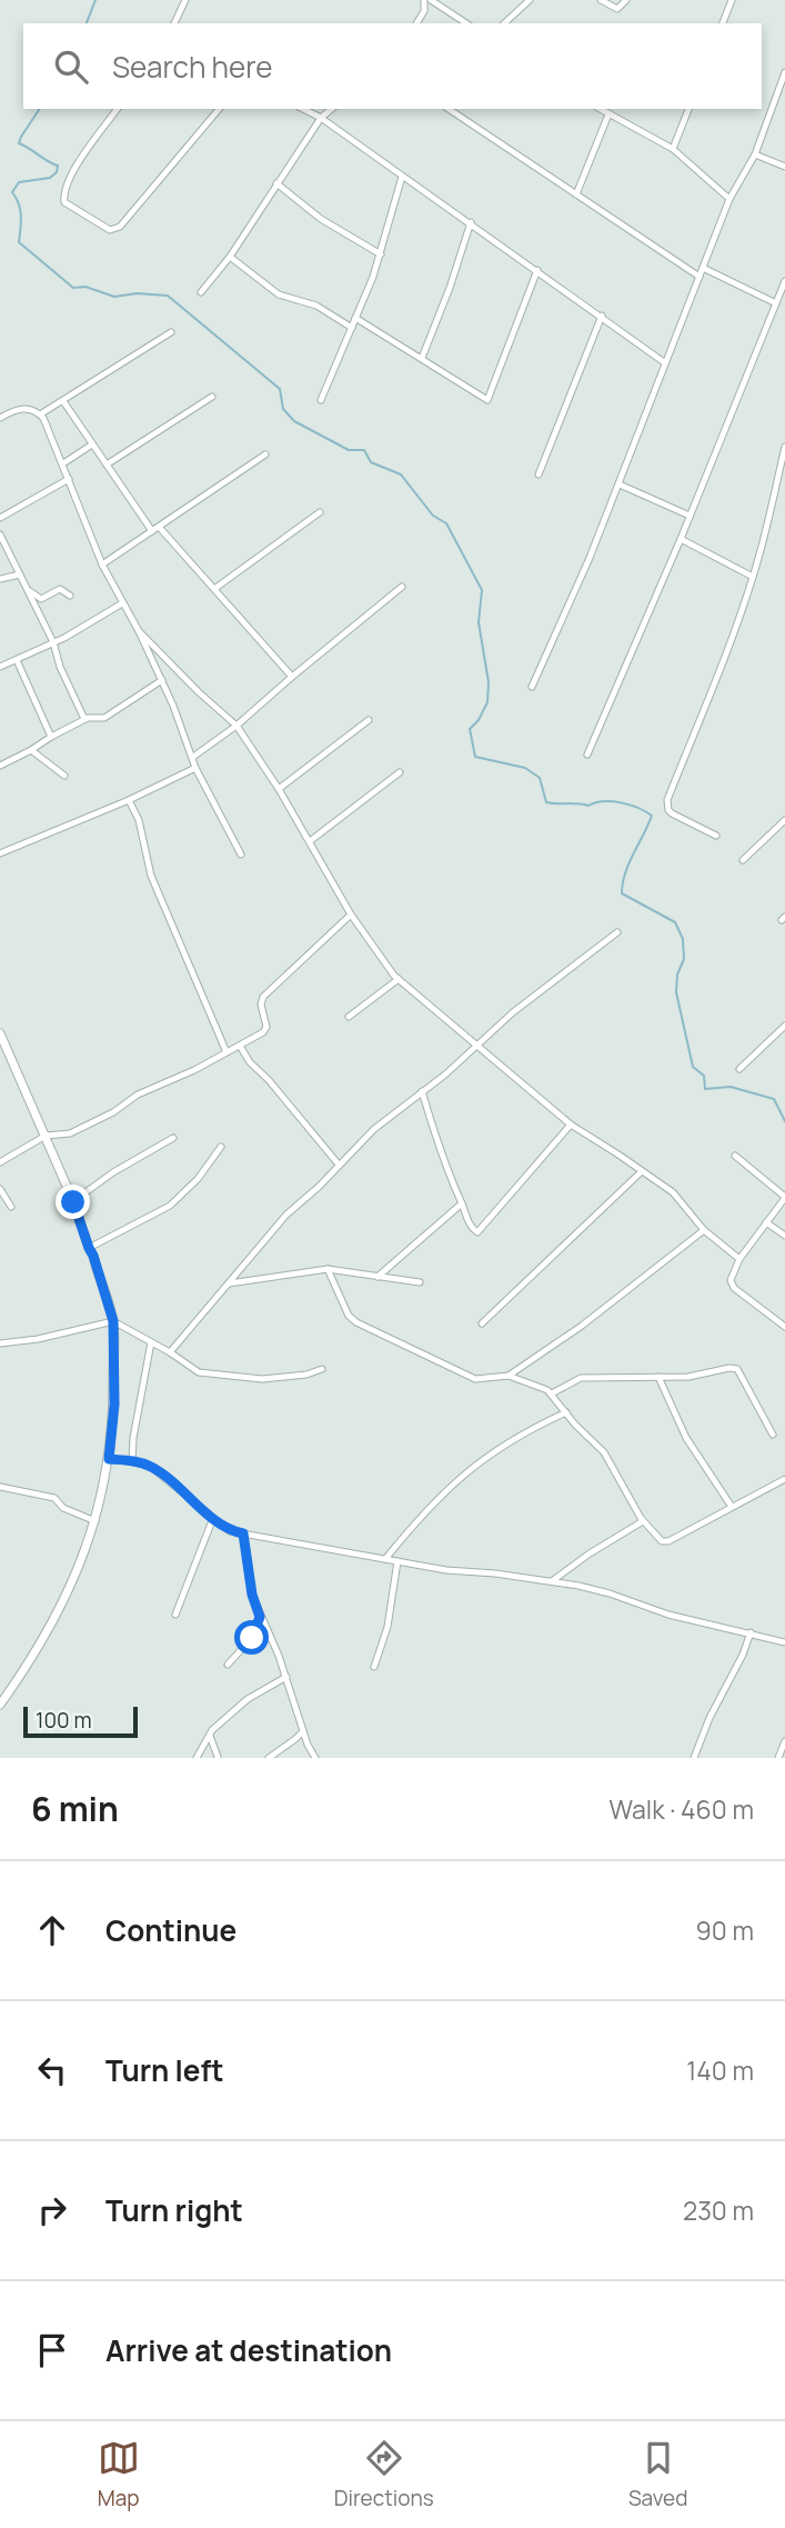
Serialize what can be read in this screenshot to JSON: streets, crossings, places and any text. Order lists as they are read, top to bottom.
{
  "scale_bar": "100 m",
  "page": {
    "search": "Search here",
    "scale": "100 m",
    "heading": ["6 min", "Walk · 460 m"],
    "list": [
      ["Continue", "90 m"],
      ["Turn left", "140 m"],
      ["Turn right", "230 m"],
      "Arrive at destination"
    ],
    "nav": ["Map", "Directions", "Saved"]
  }
}
